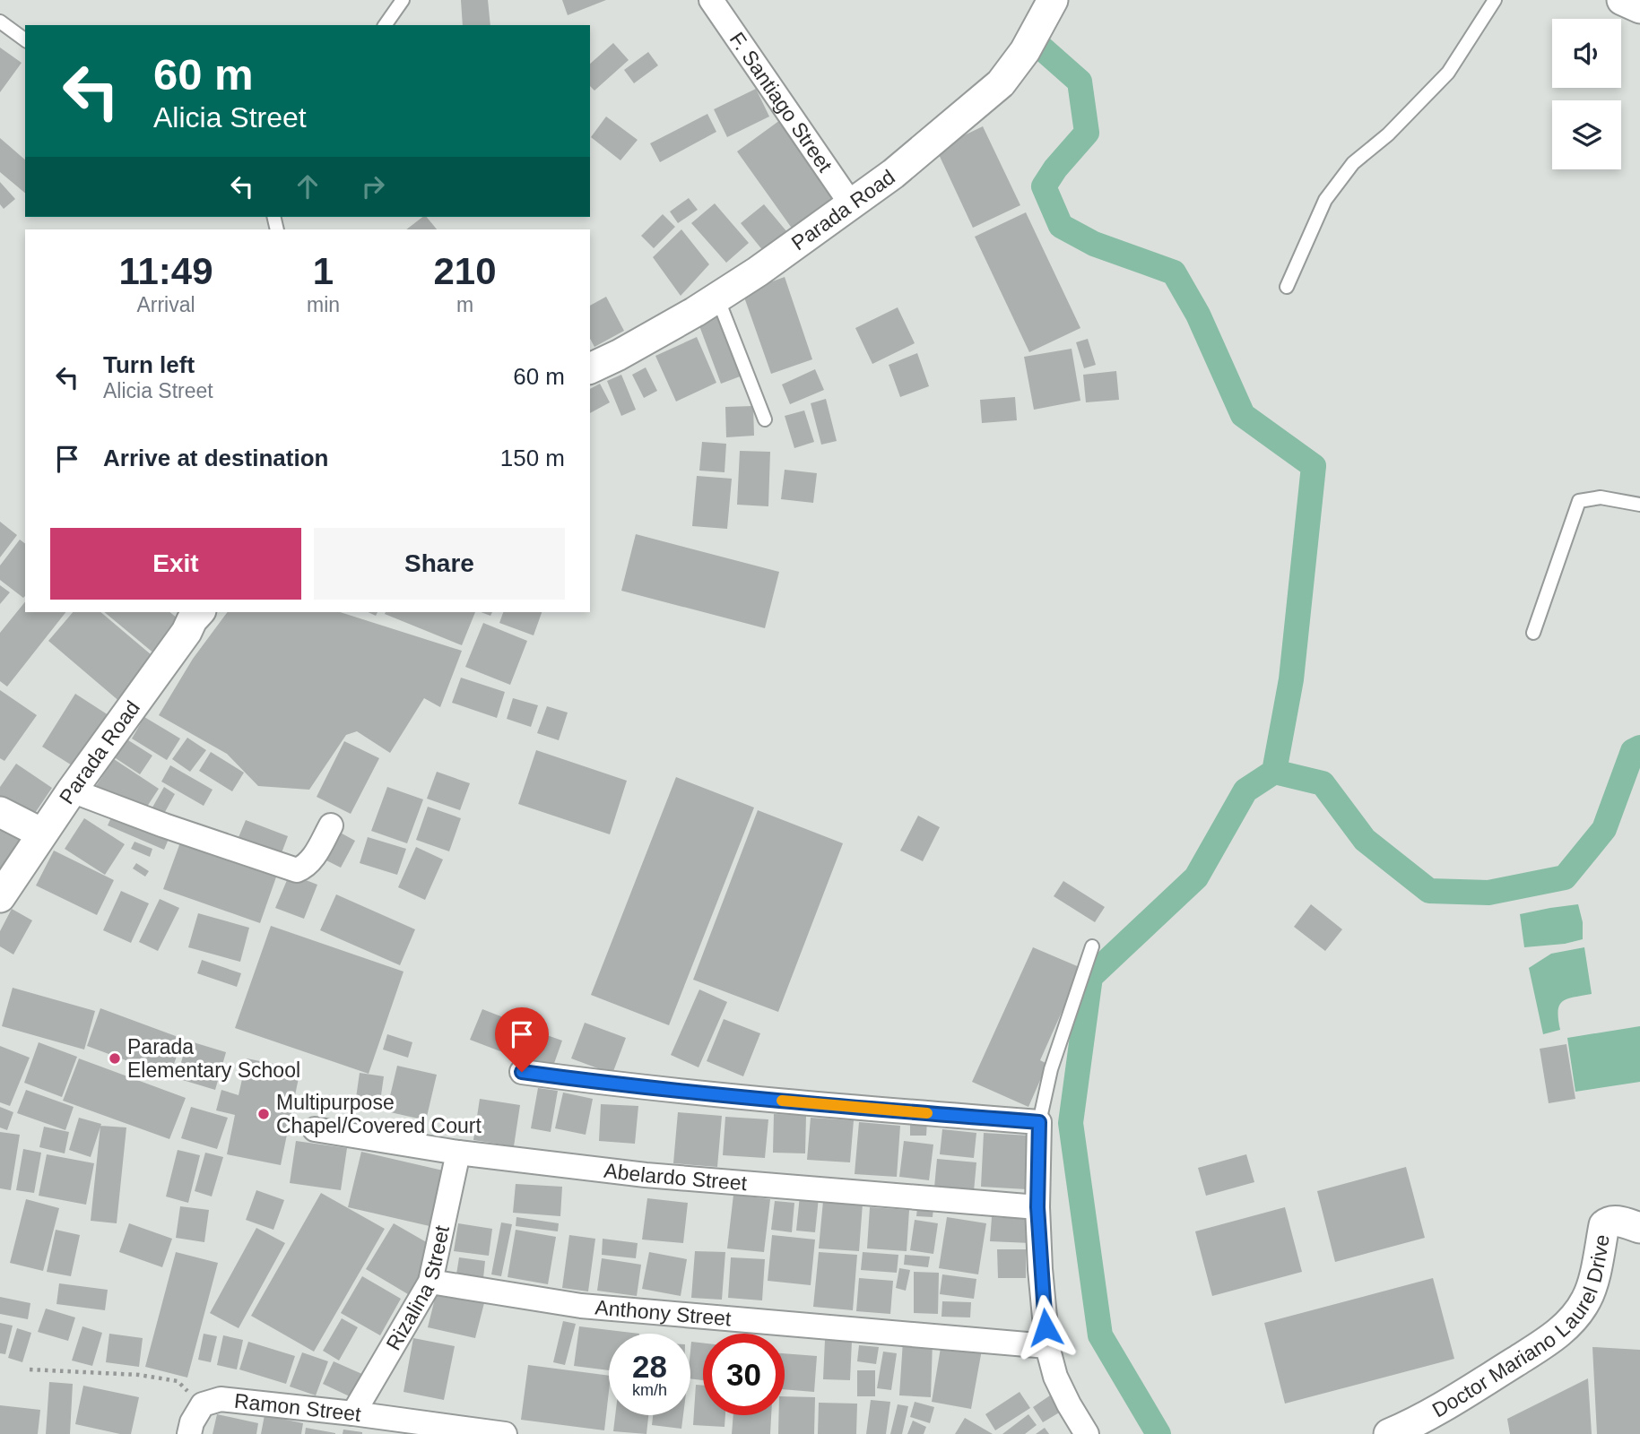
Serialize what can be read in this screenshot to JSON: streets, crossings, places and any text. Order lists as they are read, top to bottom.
{
  "streets": {
    "street": [
      "F. Santiago Street",
      "Parada Road",
      "Abelardo Street",
      "Rizalina Street",
      "Anthony Street",
      "Doctor Mariano Laurel Drive",
      "Ramon Street"
    ]
  },
  "crossings": [
    ["F. Santiago Street", "Parada Road"],
    ["Abelardo Street", "Rizalina Street"],
    ["Rizalina Street", "Anthony Street"],
    ["Rizalina Street", "Ramon Street"]
  ],
  "places": ["Parada Elementary School", "Multipurpose Chapel/Covered Court"],
  "page": {
    "turn": ["60 m", "Alicia Street"],
    "eta": [
      "11:49",
      "Arrival",
      "1",
      "min",
      "210",
      "m"
    ],
    "list": [
      {
        "name": "Turn left",
        "note": "Alicia Street",
        "value": "60 m"
      },
      {
        "name": "Arrive at destination",
        "value": "150 m"
      }
    ],
    "buttons": ["Exit", "Share"],
    "speed": "28 km/h",
    "limit": "30"
  }
}
